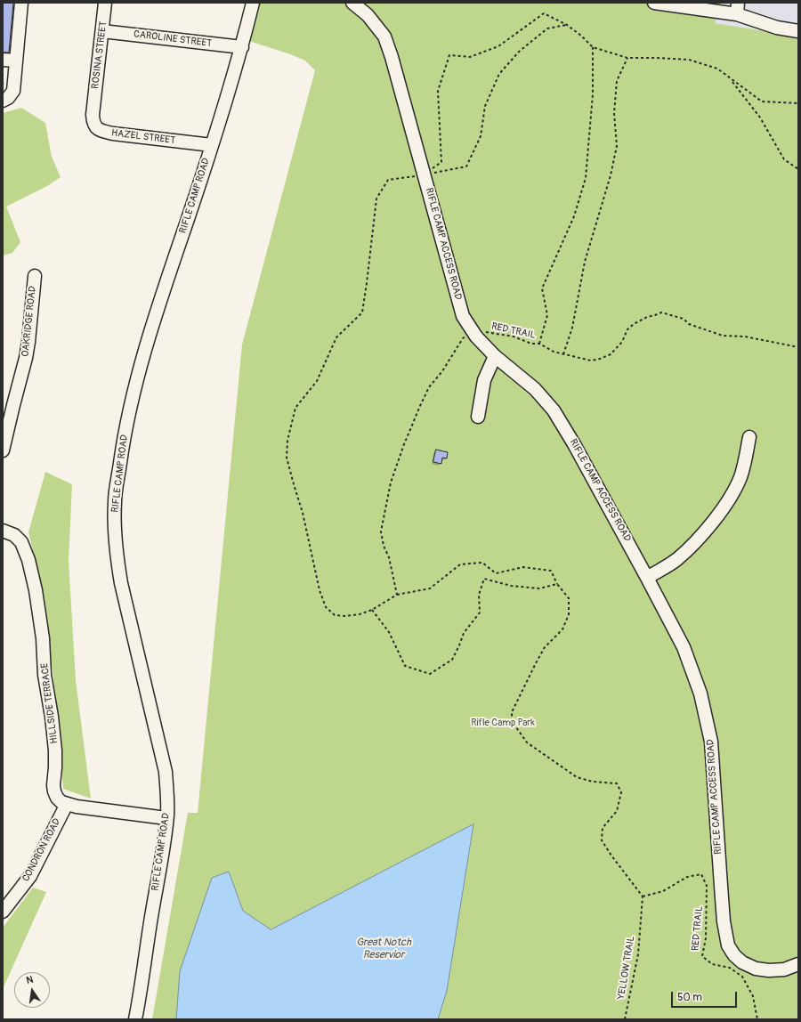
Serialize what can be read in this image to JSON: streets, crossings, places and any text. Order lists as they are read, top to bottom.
{
  "streets": {
    "street": [
      "CAROLINE STREET",
      "ROSINA STREET",
      "HAZEL STREET",
      "RIFLE CAMP ROAD",
      "RIFLE CAMP ACCESS ROAD",
      "OAKRIDGE ROAD",
      "HILLSIDE TERRACE",
      "CONDRON ROAD"
    ],
    "path": ["RED TRAIL", "YELLOW TRAIL"]
  },
  "crossings": [
    ["CAROLINE STREET", "ROSINA STREET"],
    ["CAROLINE STREET", "RIFLE CAMP ROAD"],
    ["ROSINA STREET", "HAZEL STREET"],
    ["HAZEL STREET", "RIFLE CAMP ROAD"],
    ["RIFLE CAMP ACCESS ROAD", "RED TRAIL"],
    ["RED TRAIL", "YELLOW TRAIL"],
    ["HILLSIDE TERRACE", "CONDRON ROAD"]
  ],
  "water": ["Great Notch Reservior"],
  "parks": ["Rifle Camp Park"],
  "scale_bar": "50 m",
  "north": "top"
}
